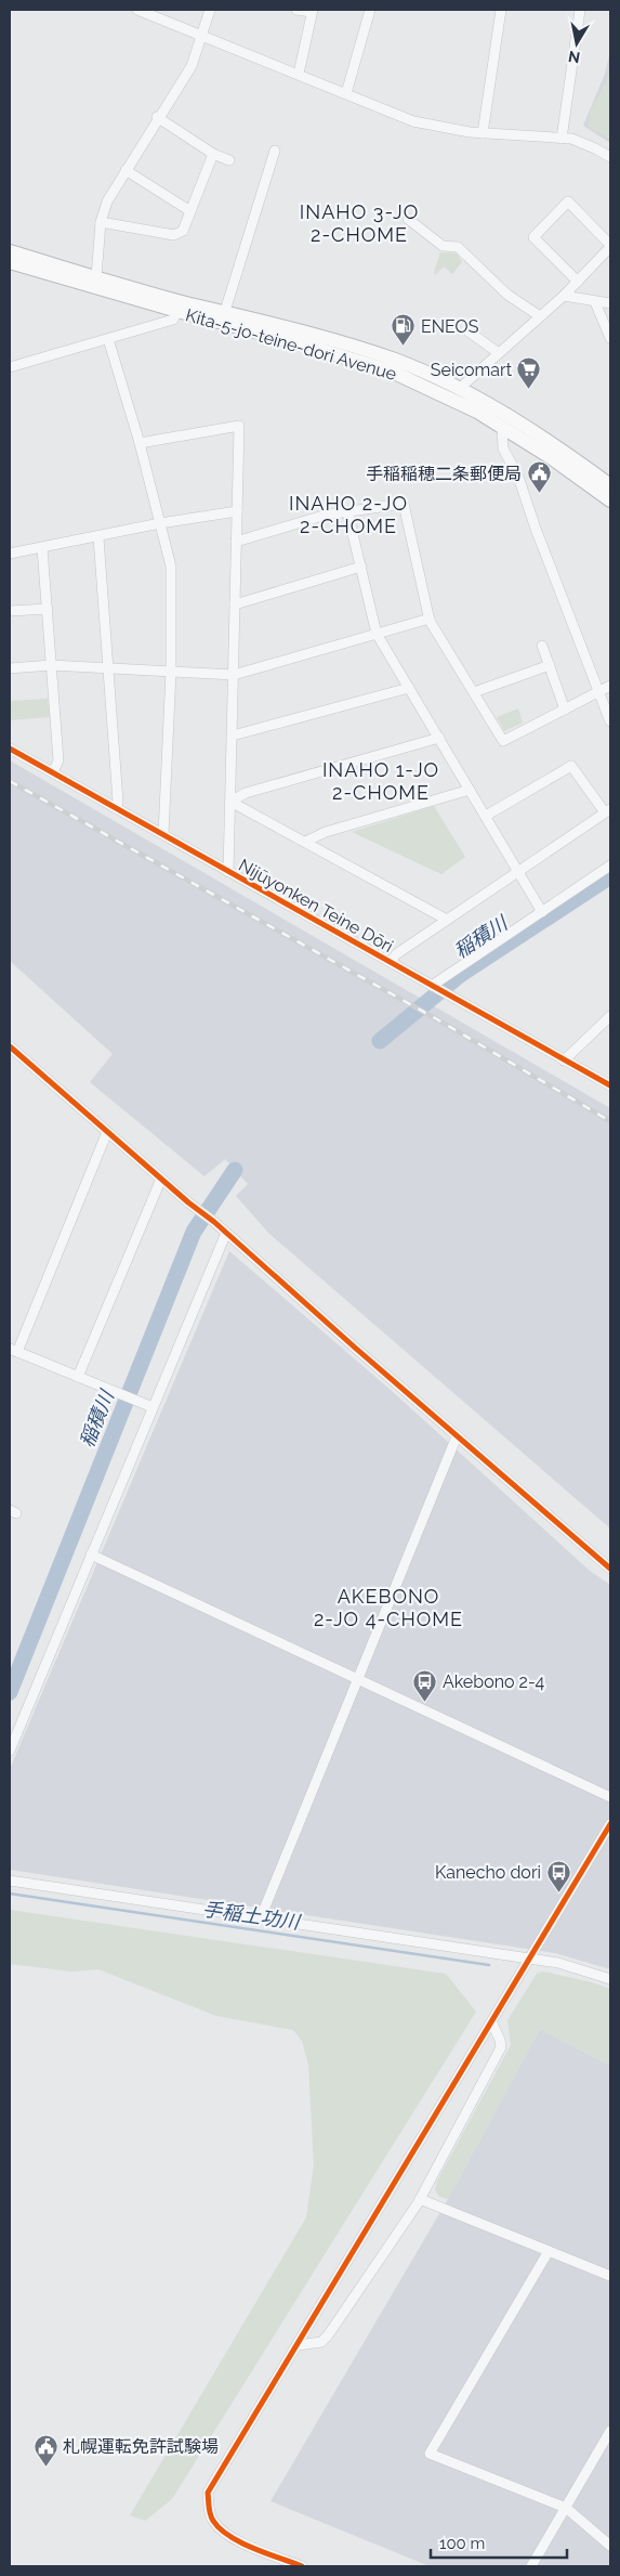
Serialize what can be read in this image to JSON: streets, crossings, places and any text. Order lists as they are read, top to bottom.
{
  "streets": {
    "highway": ["Kita-5-jo-teine-dori Avenue"],
    "street": ["Nijūyonken Teine Dōri"]
  },
  "districts": [
    "INAHO 3-JO 2-CHOME",
    "INAHO 2-JO 2-CHOME",
    "INAHO 1-JO 2-CHOME",
    "AKEBONO 2-JO 4-CHOME"
  ],
  "water": ["稲積川", "手稲土功川"],
  "places": {
    "fuel station": ["ENEOS"],
    "supermarket": ["Seicomart"],
    "public building": ["手稲稲穂二条郵便局", "札幌運転免許試験場"],
    "bus stop": ["Akebono 2-4", "Kanecho dori"]
  },
  "scale_bar": "100 m",
  "north": "bottom"
}
